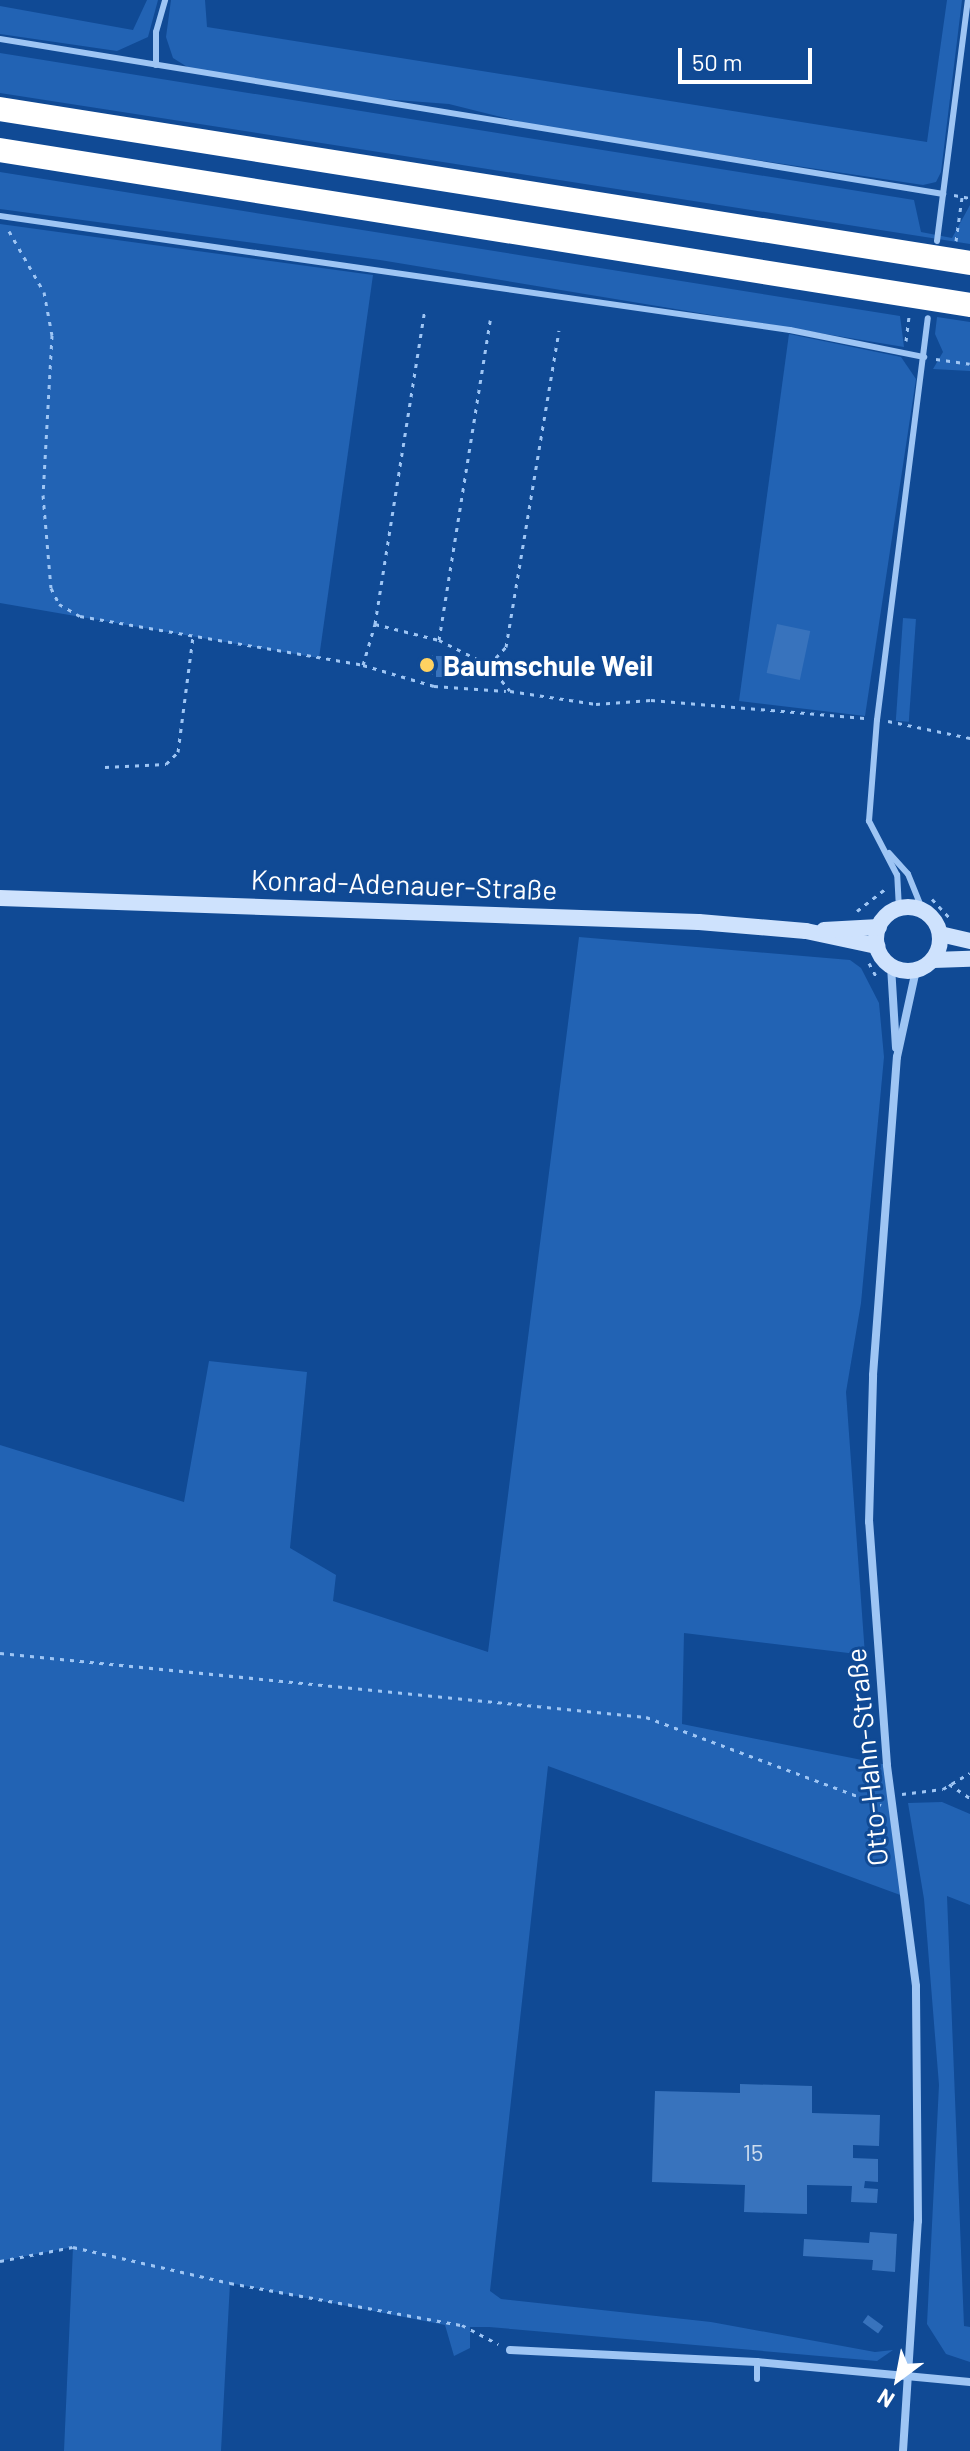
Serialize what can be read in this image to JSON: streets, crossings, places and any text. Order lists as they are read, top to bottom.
{
  "streets": {
    "main road": ["Konrad-Adenauer-Straße"],
    "street": ["Otto-Hahn-Straße"]
  },
  "crossings": [
    ["Konrad-Adenauer-Straße", "Otto-Hahn-Straße"]
  ],
  "places": ["Baumschule Weil"],
  "house_numbers": ["15"],
  "scale_bar": "50 m",
  "north": "bottom left"
}
